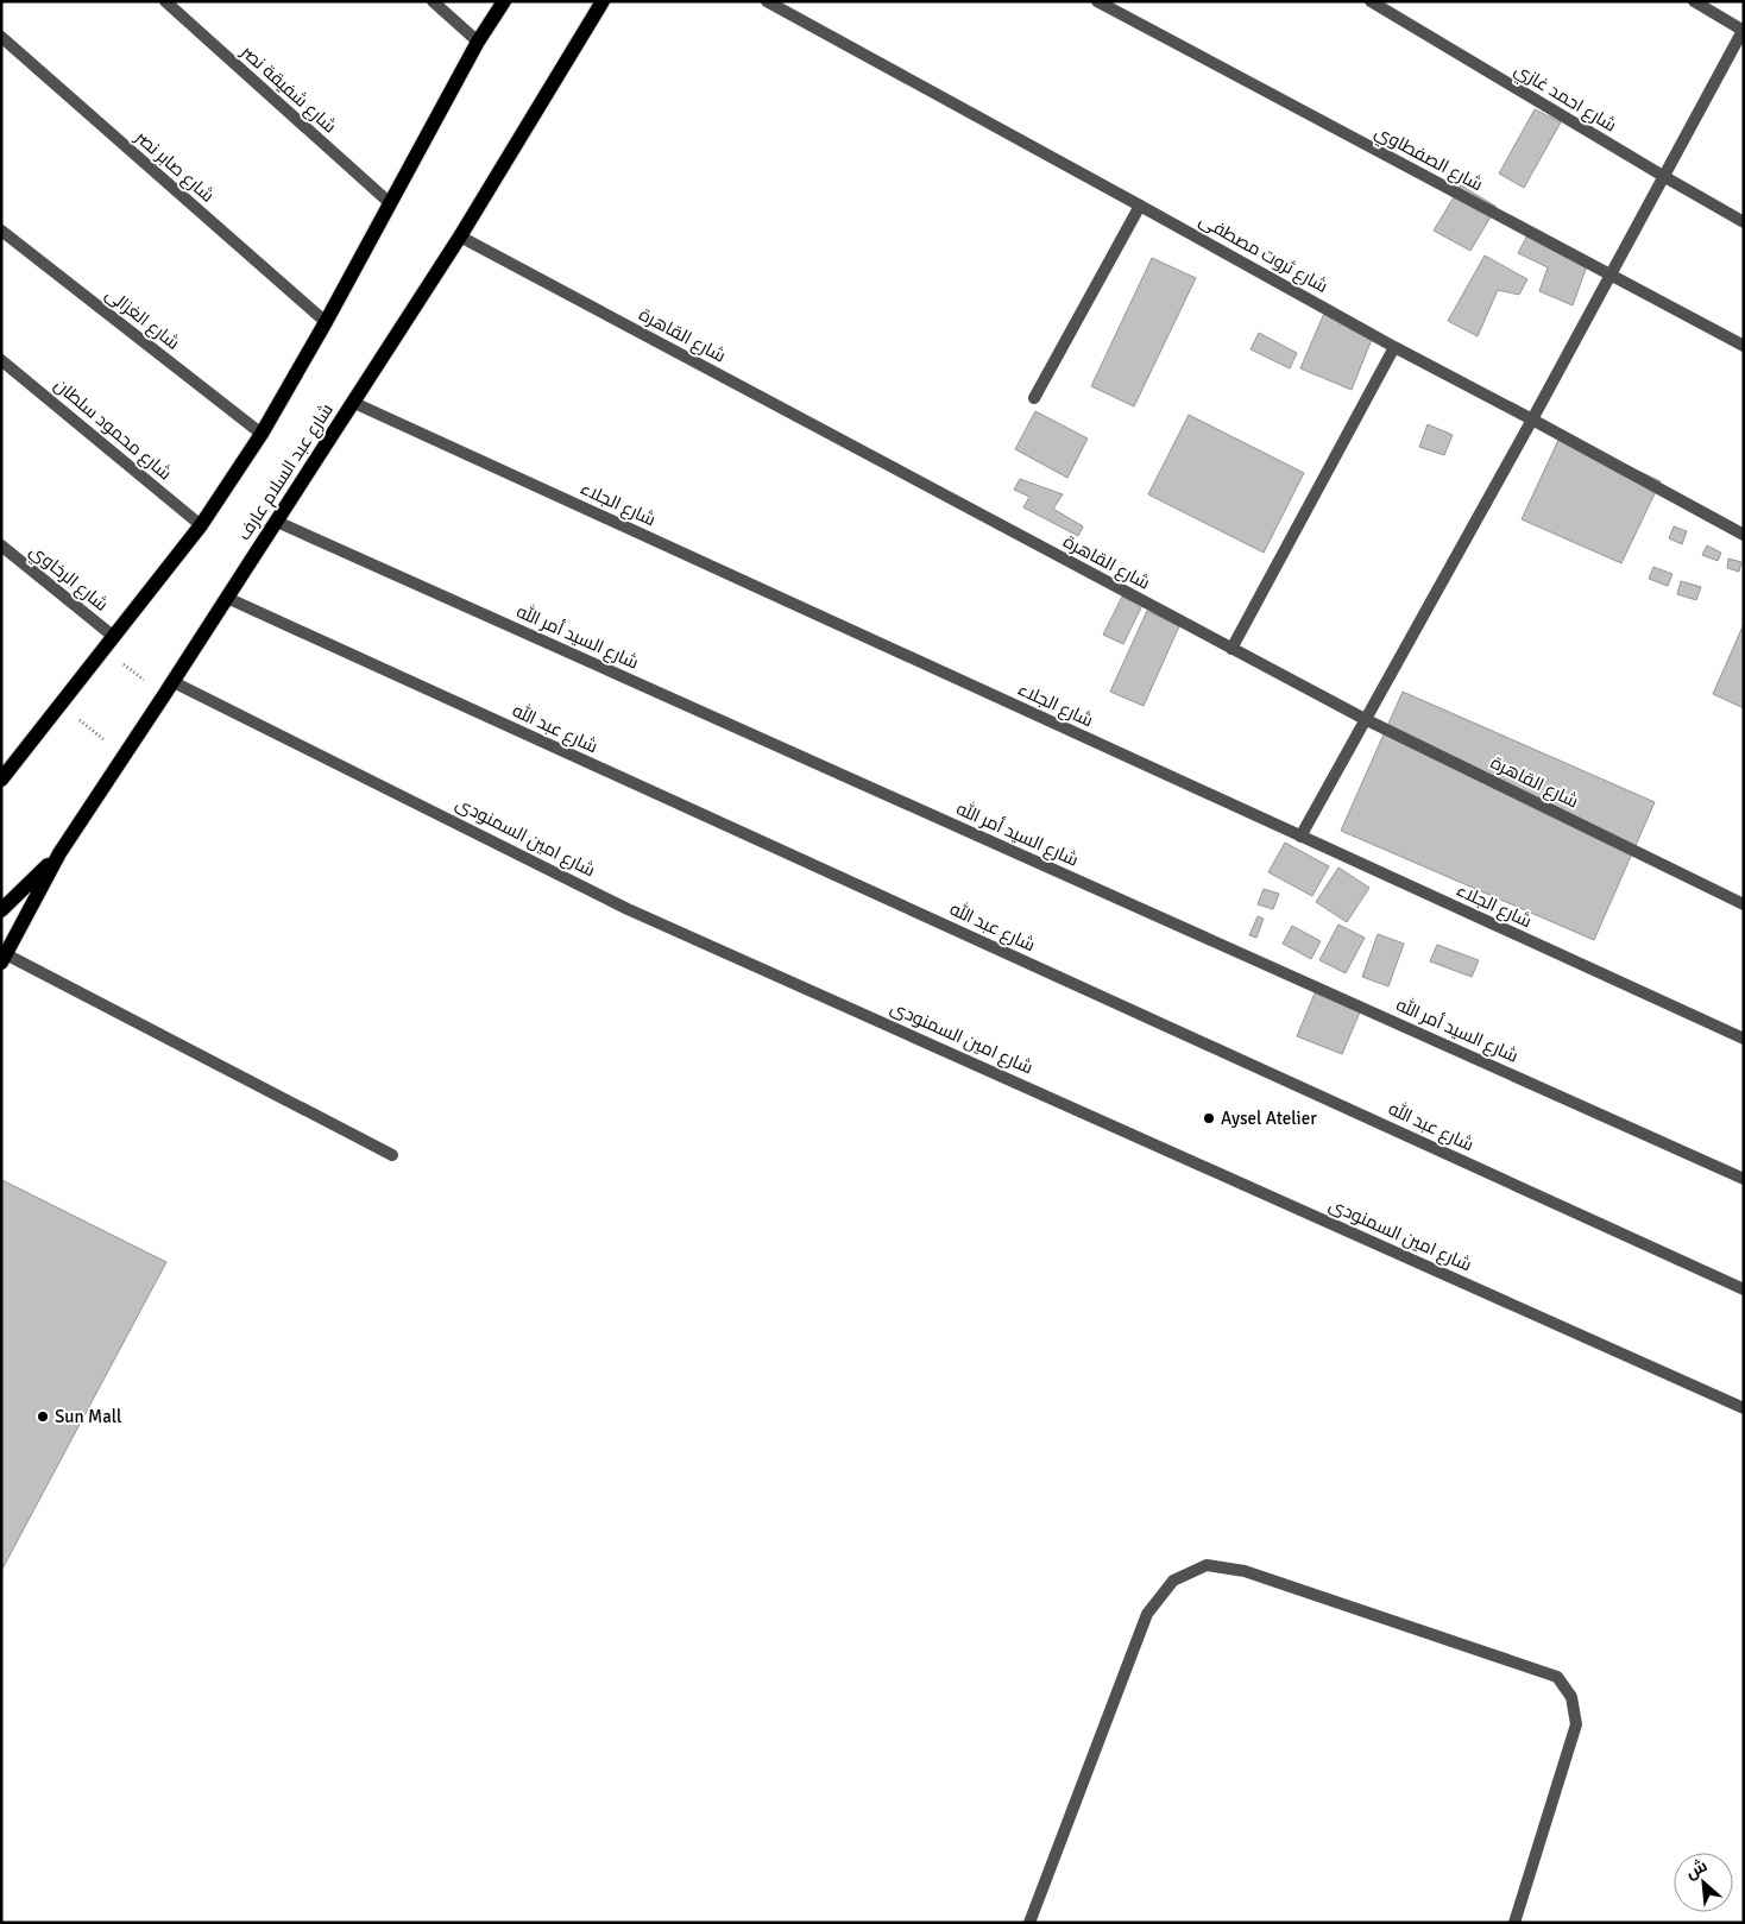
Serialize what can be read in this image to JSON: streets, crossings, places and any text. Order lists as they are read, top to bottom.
{
  "streets": {
    "main road": ["شارع عبد السلام عارف"],
    "street": [
      "شارع شفيقة نصر",
      "شارع احمد غازي",
      "شارع الصفطاوي",
      "شارع صابر نصر",
      "شارع ثروت مصطفى",
      "شارع الغزالى",
      "شارع القاهرة",
      "شارع محمود سلطان",
      "شارع الجلاء",
      "شارع الرخاوي",
      "شارع السيد أمر الله",
      "شارع عبد الله",
      "شارع امين السمنودى"
    ]
  },
  "crossings": [
    ["شارع القاهرة", "شارع عبد السلام عارف"],
    ["شارع عبد السلام عارف", "شارع الجلاء"],
    ["شارع عبد السلام عارف", "شارع السيد أمر الله"],
    ["شارع عبد السلام عارف", "شارع عبد الله"],
    ["شارع عبد السلام عارف", "شارع امين السمنودى"]
  ],
  "places": ["Aysel Atelier", "Sun Mall"],
  "north": "top left"
}
